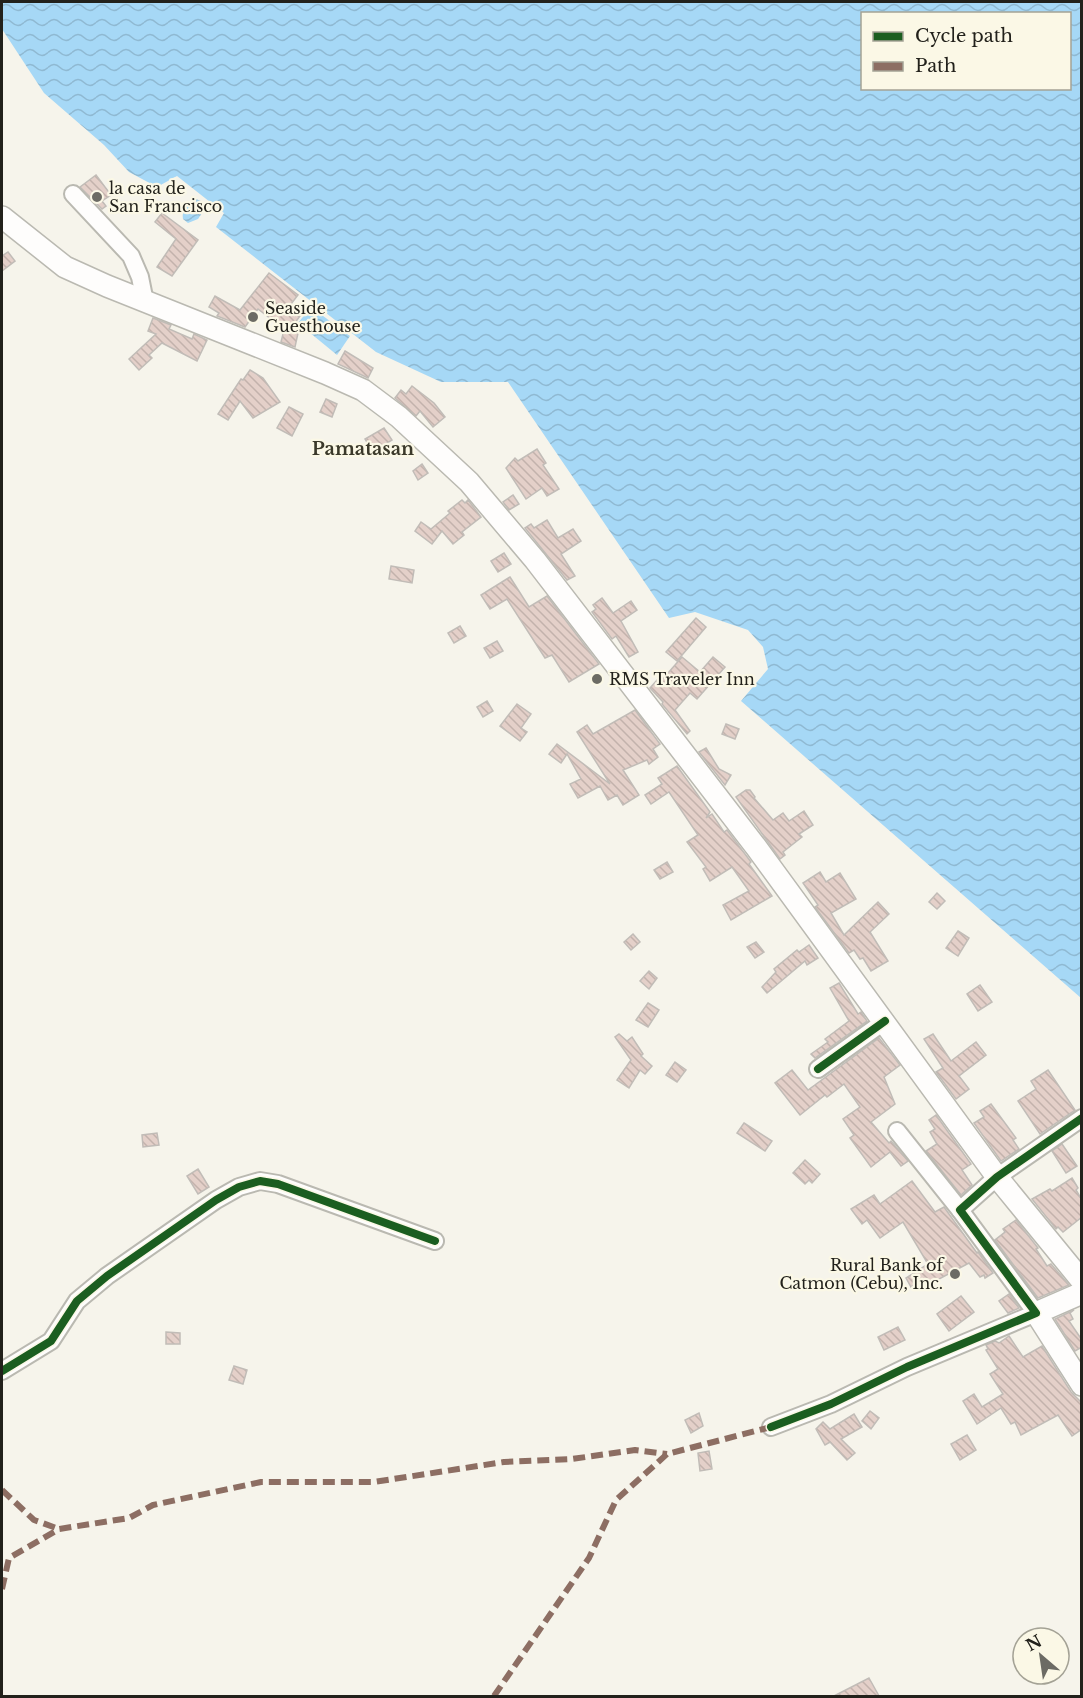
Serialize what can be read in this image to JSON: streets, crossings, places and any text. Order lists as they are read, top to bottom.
{
  "districts": ["Pamatasan"],
  "places": [
    "la casa de San Francisco",
    "Seaside Guesthouse",
    "RMS Traveler Inn",
    "Rural Bank of Catmon (Cebu), Inc."
  ],
  "legend": ["Cycle path", "Path"],
  "north": "top left"
}
